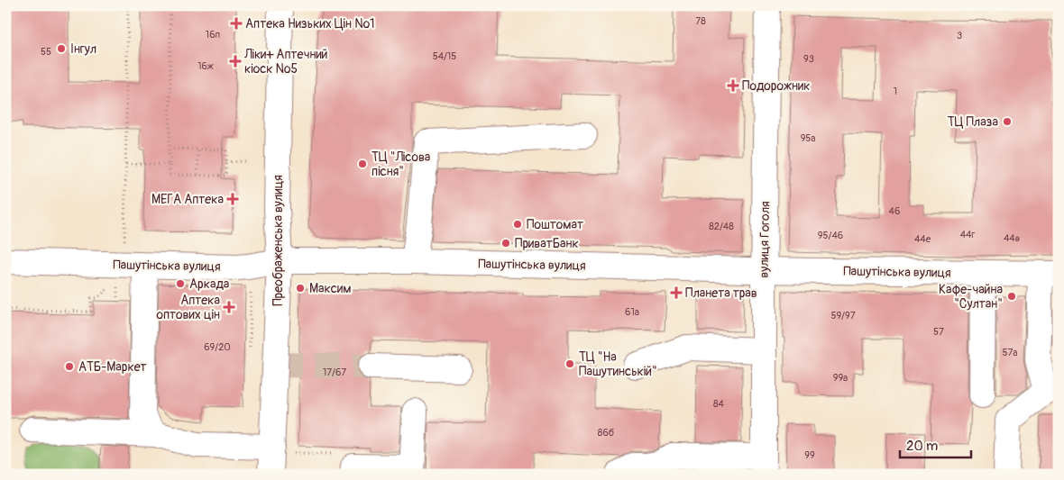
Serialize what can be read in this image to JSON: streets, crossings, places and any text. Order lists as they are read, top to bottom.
{
  "streets": {
    "street": ["вулиця Гоголя", "Преображенська вулиця", "Пашутінська вулиця"]
  },
  "crossings": [
    ["вулиця Гоголя", "Пашутінська вулиця"],
    ["Преображенська вулиця", "Пашутінська вулиця"]
  ],
  "places": {
    "health": [
      "Аптека Низьких Цін №1",
      "Ліки+ Аптечний кіоск №5",
      "Подорожник",
      "МЕГА Аптека",
      "Планета трав",
      "Аптека оптових цін"
    ],
    "other": [
      "Інгул",
      "ТЦ Плаза",
      "ТЦ \"Лісова пісня\"",
      "Поштомат",
      "ПриватБанк",
      "Аркада",
      "Максим",
      "Кафе-чайна \"Султан\"",
      "ТЦ \"На Пашутинській\"",
      "АТБ-Маркет"
    ]
  },
  "house_numbers": [
    "78",
    "16п",
    "3",
    "55",
    "54/15",
    "93",
    "16ж",
    "1",
    "95а",
    "46",
    "82/48",
    "44г",
    "95/46",
    "44в",
    "44е",
    "61а",
    "59/97",
    "57",
    "69/20",
    "57а",
    "17/67",
    "99а",
    "84",
    "86б",
    "99"
  ],
  "scale_bar": "20 m"
}
